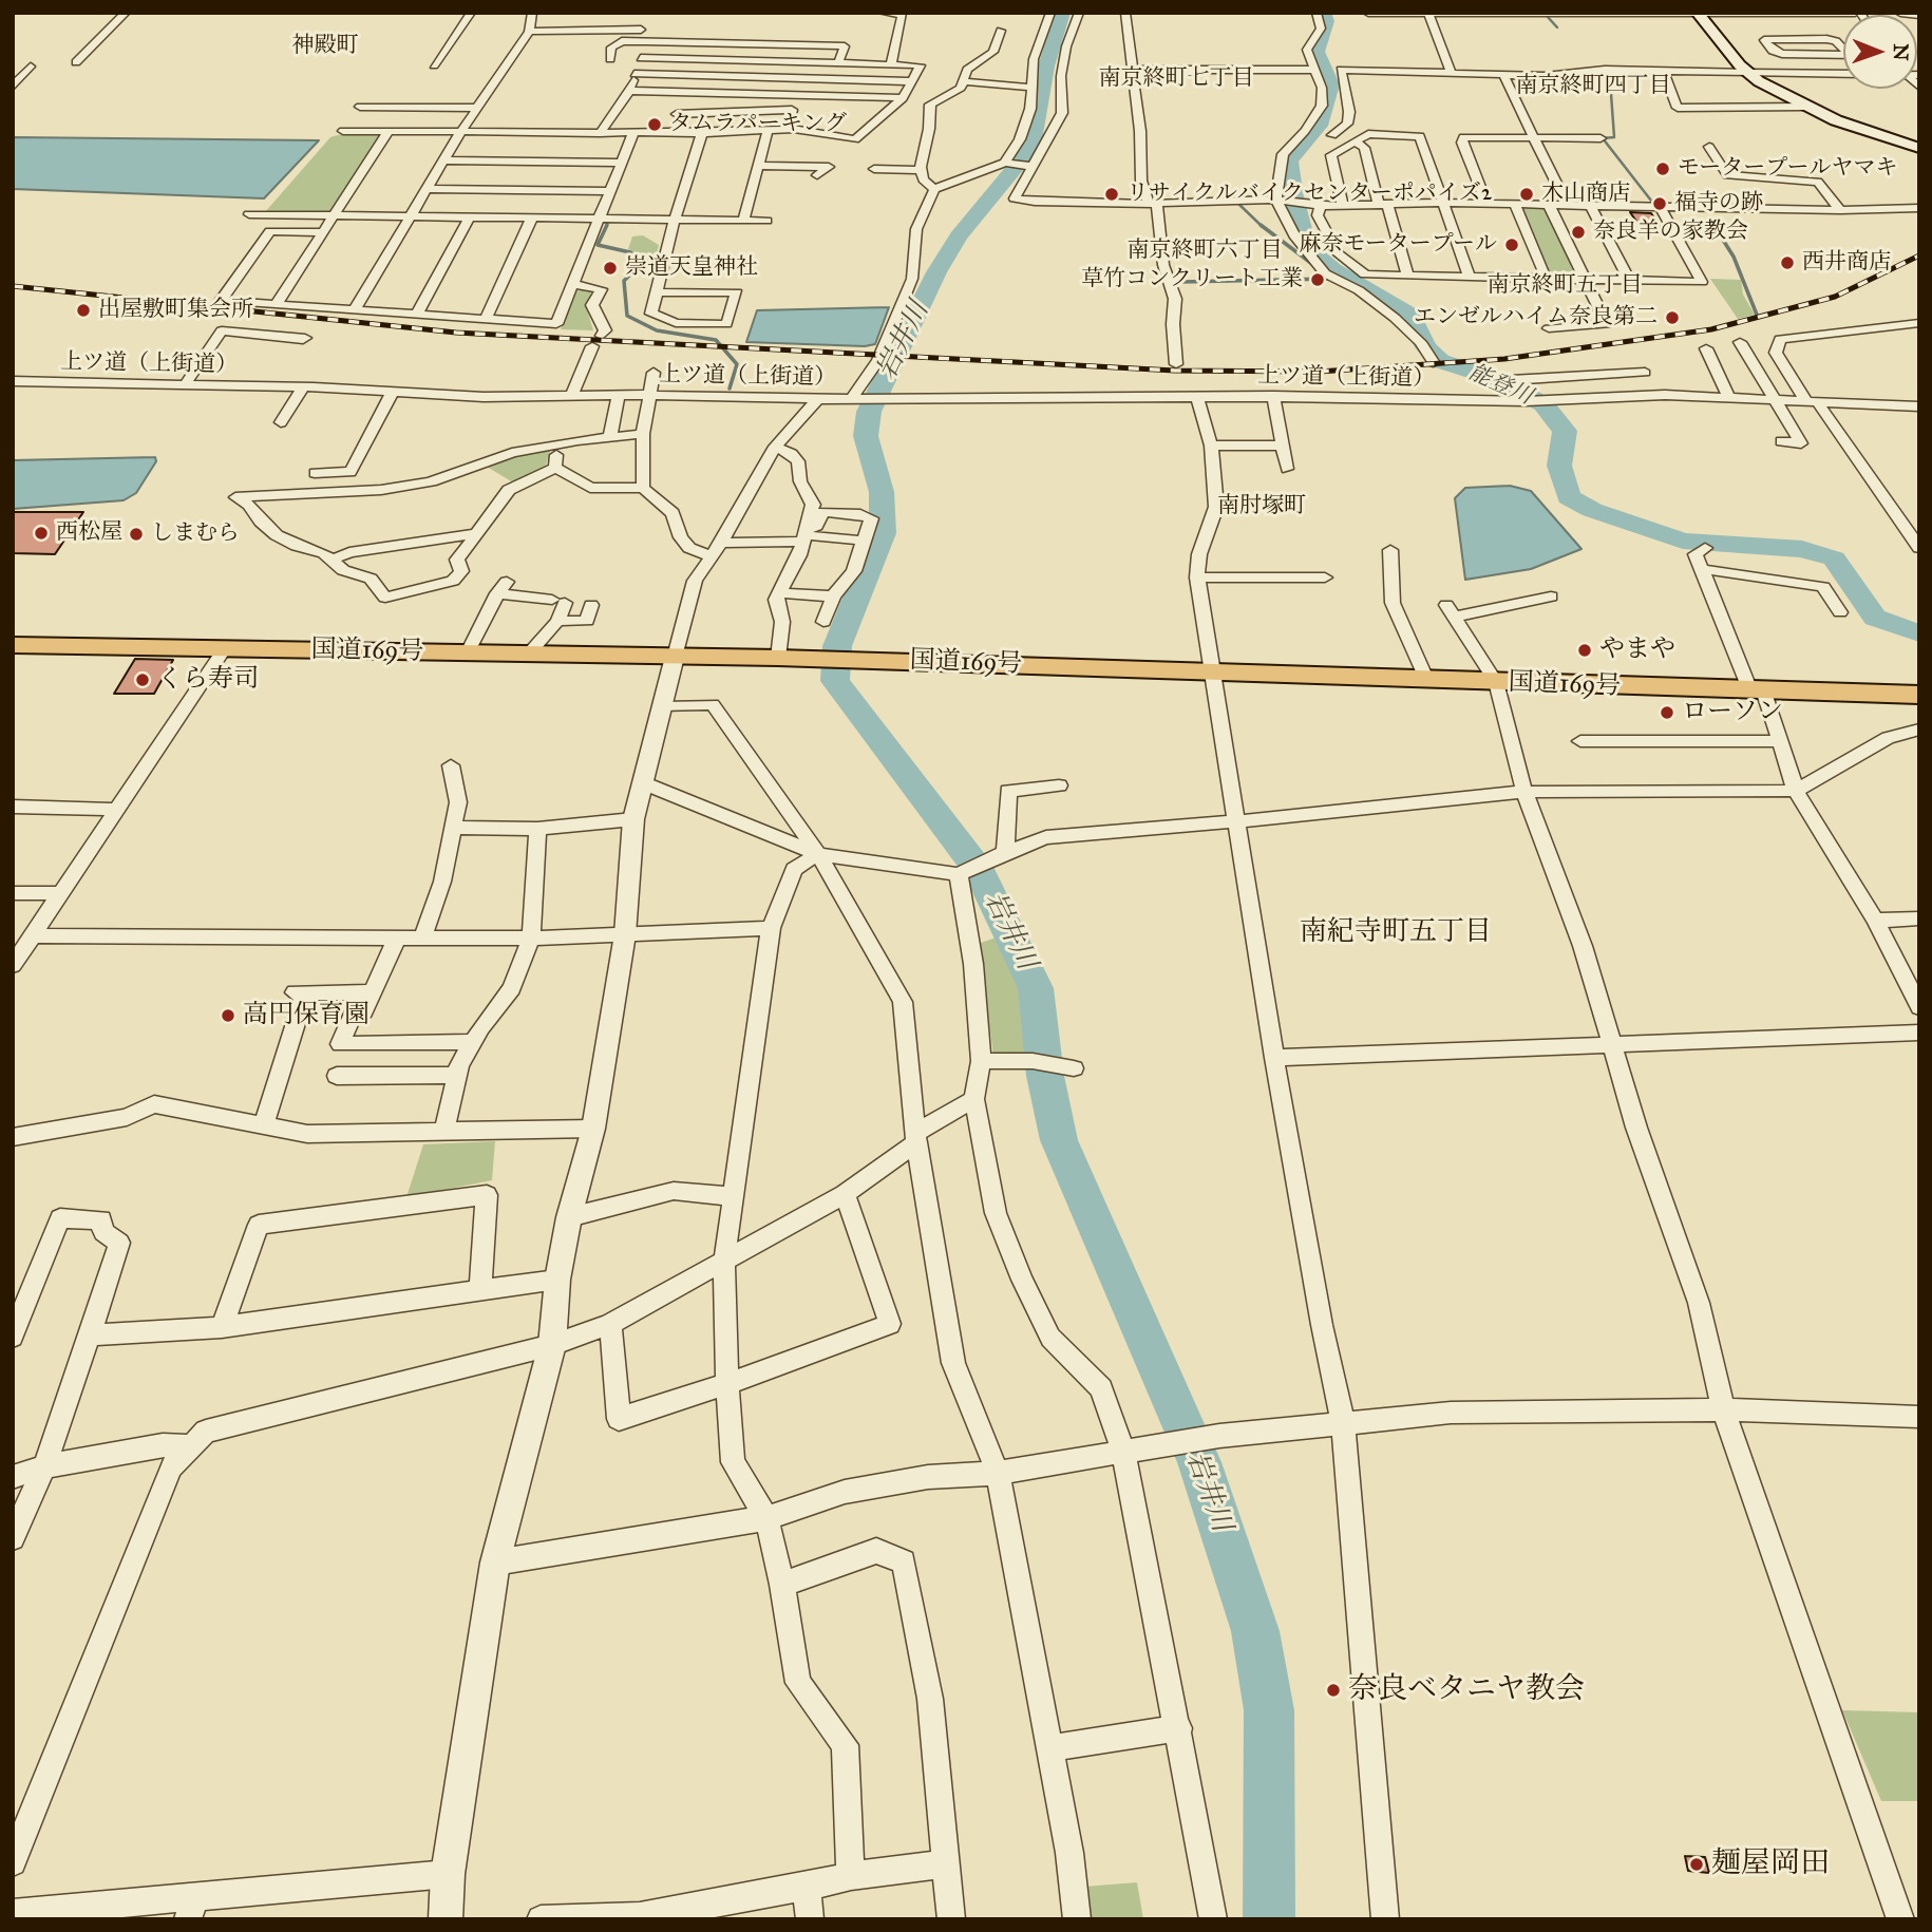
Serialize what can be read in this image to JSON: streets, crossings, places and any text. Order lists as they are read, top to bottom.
{
  "streets": {
    "highway": ["国道169号"],
    "street": ["上ツ道（上街道）"]
  },
  "districts": [
    "神殿町",
    "南京終町七丁目",
    "南京終町四丁目",
    "南京終町六丁目",
    "南京終町五丁目",
    "南肘塚町",
    "南紀寺町五丁目"
  ],
  "water": ["岩井川", "能登川"],
  "places": [
    "タムラパーキング",
    "モータープールヤマキ",
    "リサイクルバイクセンターポパイズ2",
    "木山商店",
    "福寺の跡",
    "奈良羊の家教会",
    "麻奈モータープール",
    "西井商店",
    "崇道天皇神社",
    "草竹コンクリート工業",
    "出屋敷町集会所",
    "エンゼルハイム奈良第二",
    "西松屋",
    "しまむら",
    "やまや",
    "くら寿司",
    "ローソン",
    "高円保育園",
    "奈良ベタニヤ教会",
    "麺屋岡田"
  ],
  "north": "right"
}
